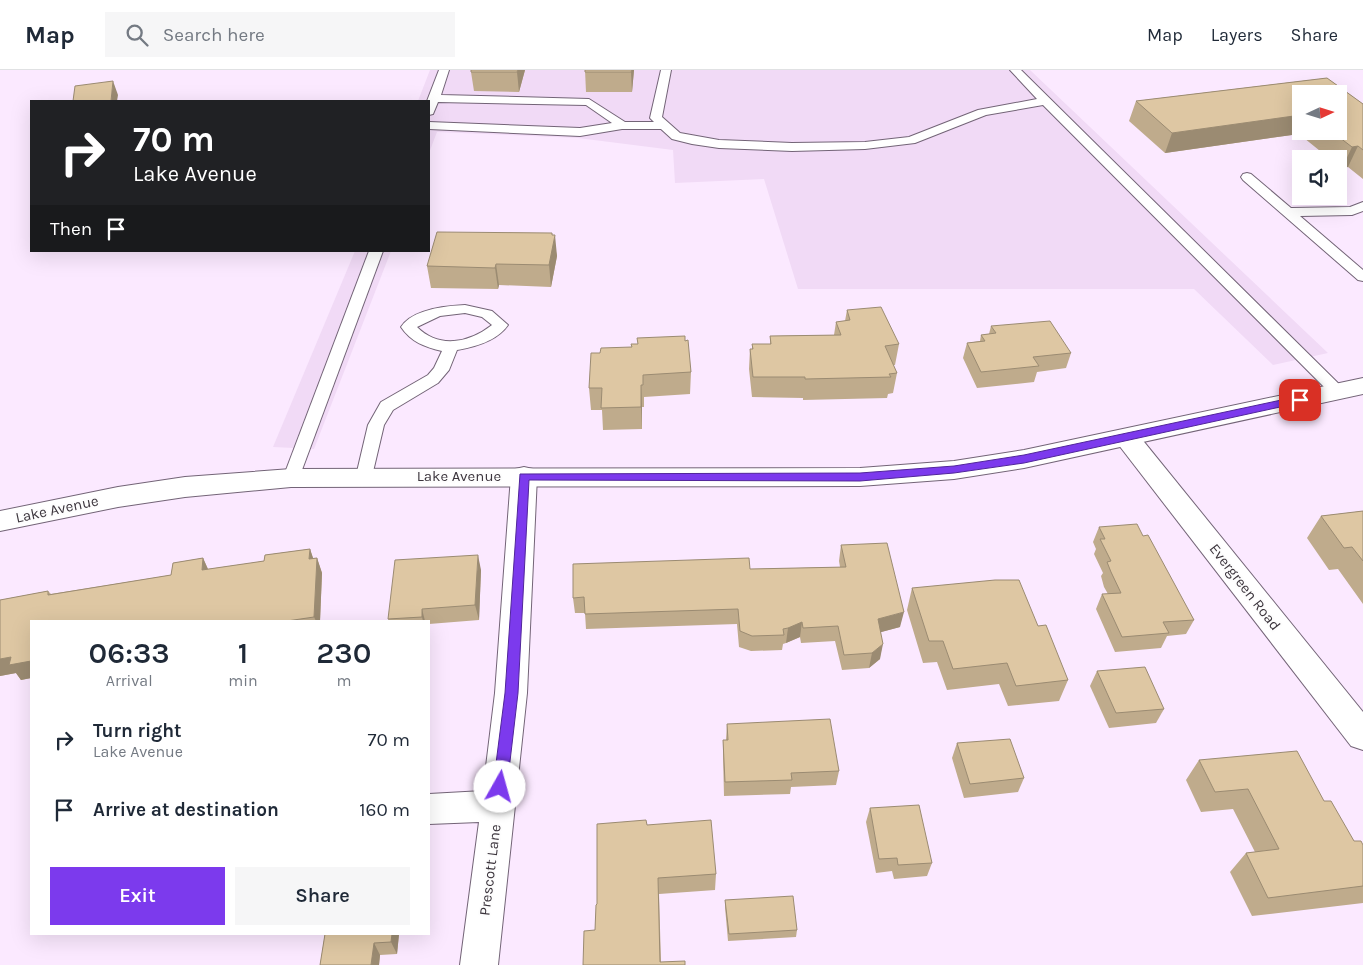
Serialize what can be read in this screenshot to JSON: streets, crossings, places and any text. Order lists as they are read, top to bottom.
{
  "streets": {
    "main road": ["Lake Avenue", "Evergreen Road", "Prescott Lane"]
  },
  "crossings": [
    ["Lake Avenue", "Evergreen Road"],
    ["Lake Avenue", "Prescott Lane"]
  ],
  "north": "right",
  "page": {
    "header": "Map",
    "search": "Search here",
    "nav": ["Map", "Layers", "Share"],
    "turn": ["70 m", "Lake Avenue"],
    "then": "Then",
    "eta": [
      "06:33",
      "Arrival",
      "1",
      "min",
      "230",
      "m"
    ],
    "list": [
      {
        "name": "Turn right",
        "note": "Lake Avenue",
        "value": "70 m"
      },
      {
        "name": "Arrive at destination",
        "value": "160 m"
      }
    ],
    "buttons": ["Exit", "Share"]
  }
}
